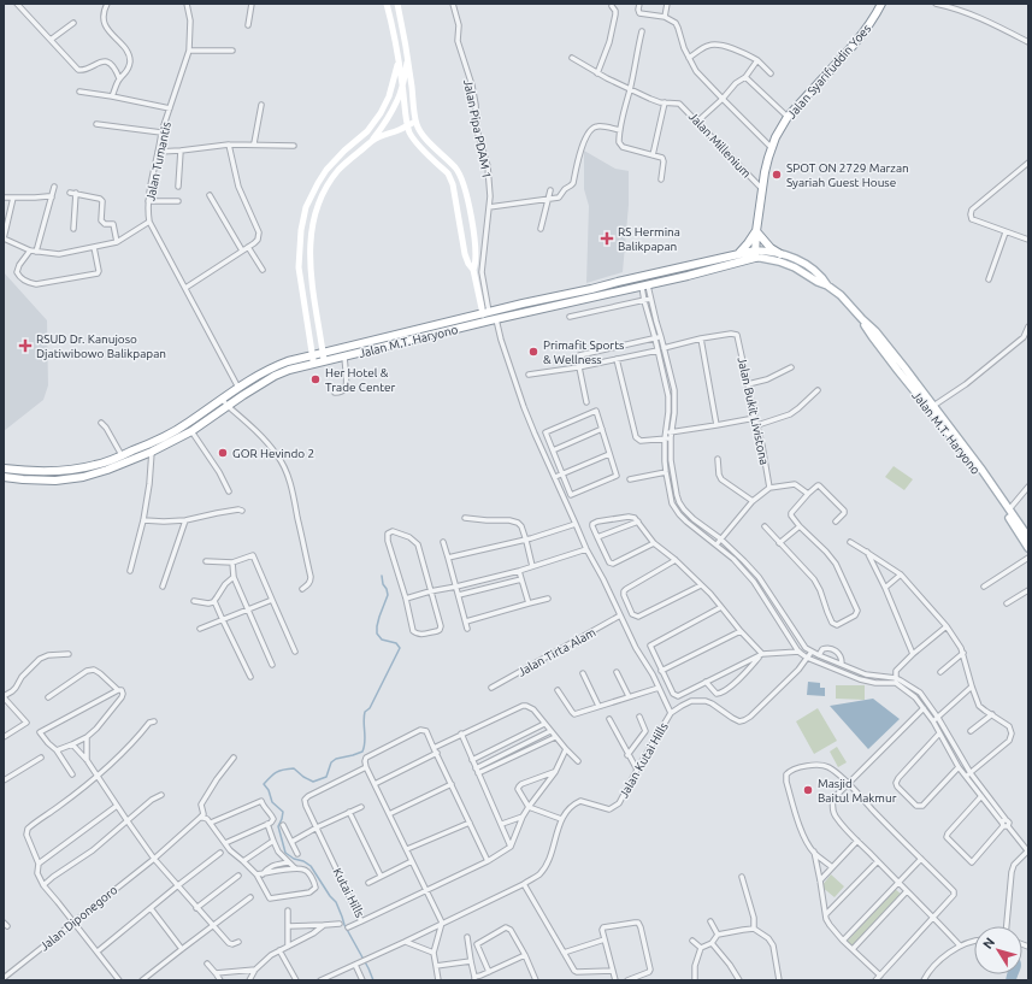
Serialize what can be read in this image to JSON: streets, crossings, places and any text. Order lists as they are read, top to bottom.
{
  "streets": {
    "highway": ["Jalan Syarifuddin Yoes", "Jalan M.T. Haryono"],
    "street": [
      "Jalan Pipa PDAM 1",
      "Jalan Millenium",
      "Jalan Tumantis",
      "Jalan Bukit Livistona",
      "Jalan Tirta Alam",
      "Jalan Kutai Hills",
      "Kutai Hills",
      "Jalan Diponegoro"
    ]
  },
  "crossings": [
    ["Jalan Syarifuddin Yoes", "Jalan Millenium"],
    ["Jalan Syarifuddin Yoes", "Jalan M.T. Haryono"],
    ["Jalan Pipa PDAM 1", "Jalan M.T. Haryono"],
    ["Jalan Tumantis", "Jalan M.T. Haryono"]
  ],
  "places": {
    "other": [
      "SPOT ON 2729 Marzan Syariah Guest House",
      "Primafit Sports & Wellness",
      "Her Hotel & Trade Center",
      "GOR Hevindo 2",
      "Masjid Baitul Makmur"
    ],
    "health": ["RS Hermina Balikpapan", "RSUD Dr. Kanujoso Djatiwibowo Balikpapan"]
  },
  "north": "top left"
}
